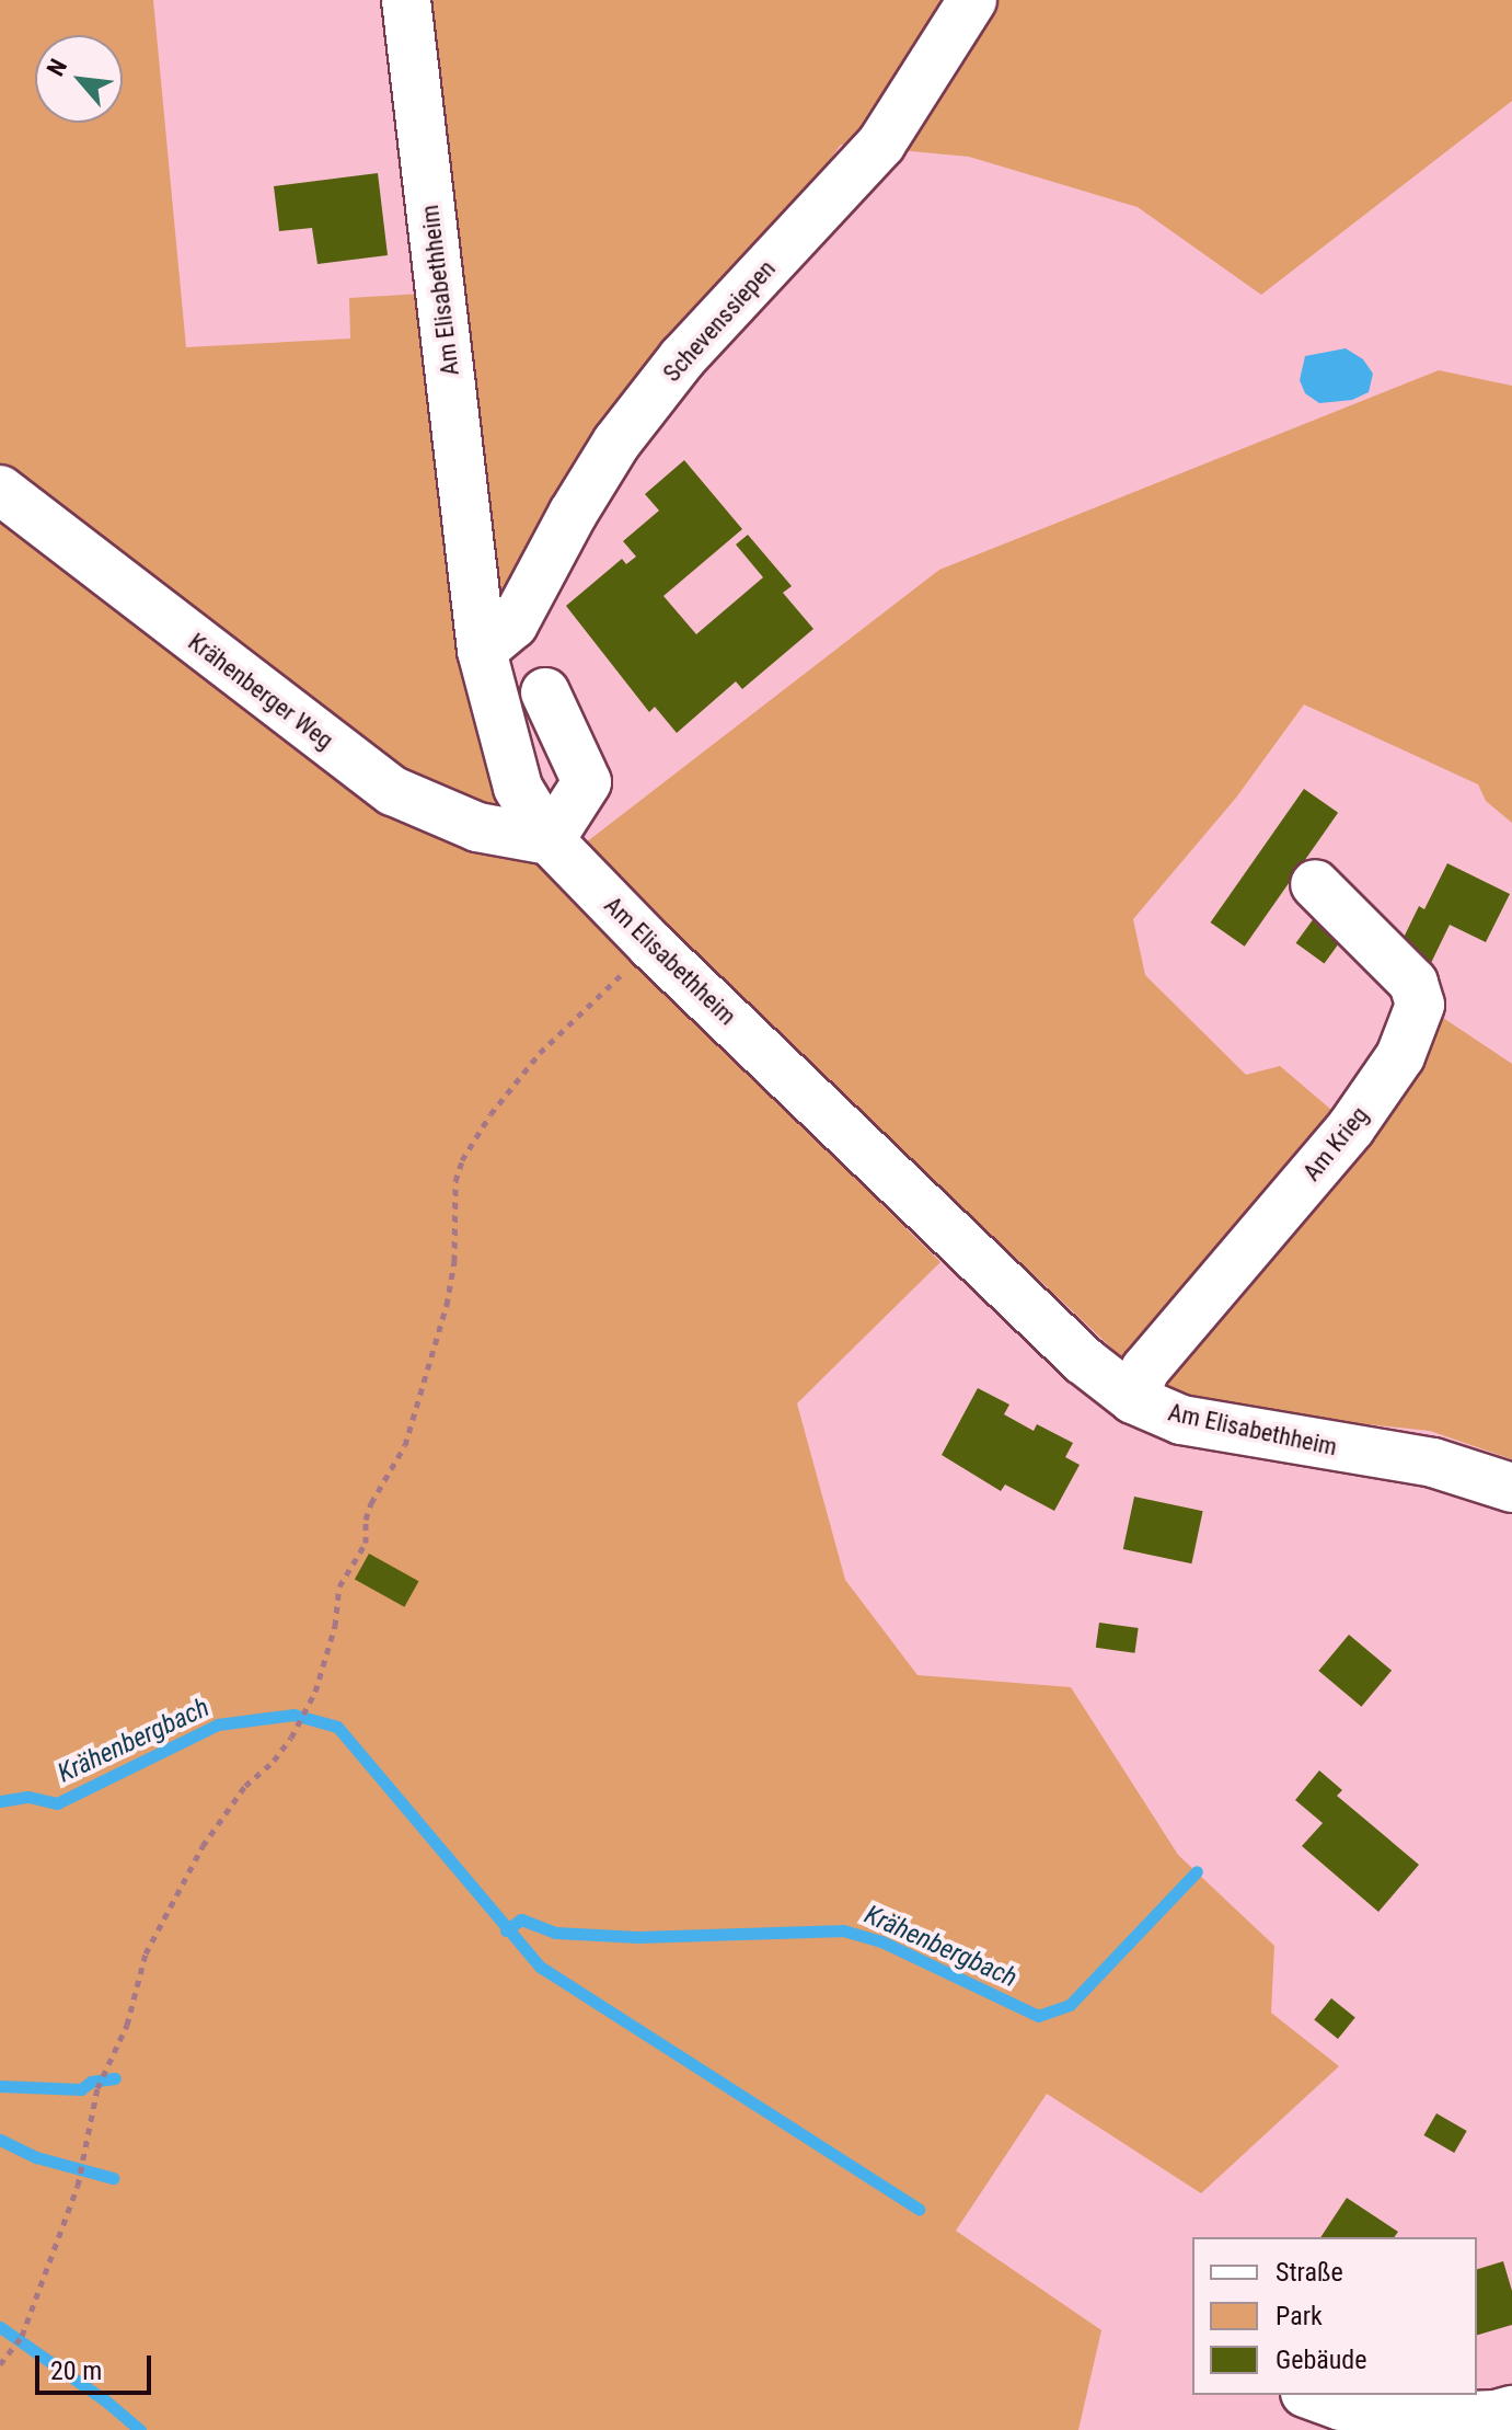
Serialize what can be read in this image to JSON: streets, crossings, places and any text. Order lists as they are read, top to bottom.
{
  "streets": {
    "street": [
      "Am Elisabethheim",
      "Schevenssiepen",
      "Krähenberger Weg",
      "Am Krieg"
    ]
  },
  "crossings": [
    ["Am Elisabethheim", "Schevenssiepen"],
    ["Am Elisabethheim", "Krähenberger Weg"],
    ["Am Elisabethheim", "Am Krieg"]
  ],
  "water": ["Krähenbergbach"],
  "legend": ["Straße", "Park", "Gebäude"],
  "scale_bar": "20 m",
  "north": "top left"
}
